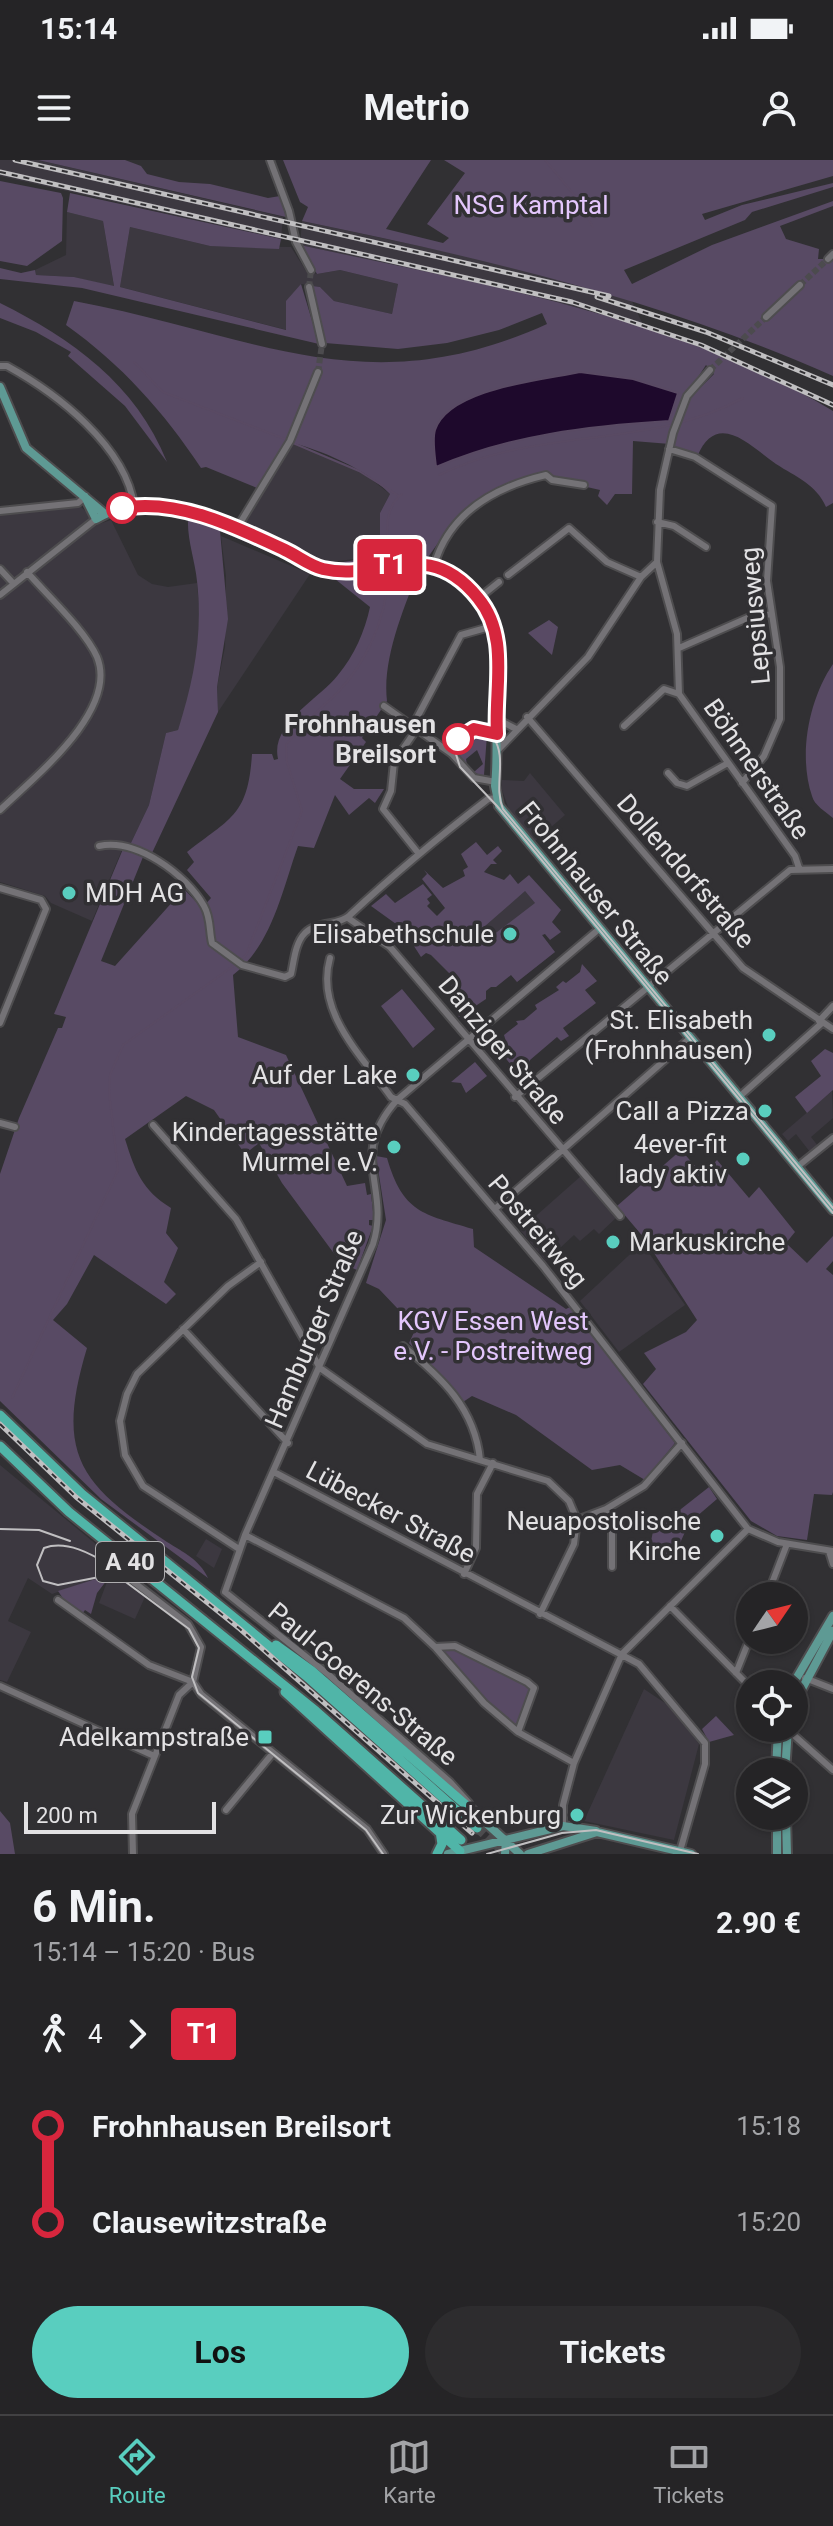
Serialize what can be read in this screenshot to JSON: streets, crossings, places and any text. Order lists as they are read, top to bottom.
{
  "streets": {
    "highway": ["A 40"],
    "main road": ["Frohnhauser Straße", "Paul-Goerens-Straße"],
    "street": [
      "Lepsiusweg",
      "Böhmerstraße",
      "Dollendorfstraße",
      "Danziger Straße",
      "Postreitweg",
      "Hamburger Straße",
      "Lübecker Straße"
    ]
  },
  "crossings": [
    ["Lepsiusweg", "Böhmerstraße"],
    ["Frohnhauser Straße", "Hamburger Straße"],
    ["Danziger Straße", "Hamburger Straße"],
    ["Postreitweg", "Hamburger Straße"],
    ["Hamburger Straße", "Lübecker Straße"],
    ["Hamburger Straße", "Paul-Goerens-Straße"]
  ],
  "parks": ["NSG Kamptal", "KGV Essen West e.V. - Postreitweg"],
  "places": {
    "other": [
      "Frohnhausen Breilsort",
      "MDH AG",
      "Elisabethschule",
      "St. Elisabeth (Frohnhausen)",
      "Auf der Lake",
      "Call a Pizza",
      "Kindertagesstätte Murmel e.V.",
      "4ever-fit lady aktiv",
      "Markuskirche",
      "Neuapostolische Kirche",
      "Zur Wickenburg"
    ],
    "transit": ["Adelkampstraße"]
  },
  "lines": ["bus line T1"],
  "scale_bar": "200 m",
  "north": "top right",
  "page": {
    "status": "15:14",
    "header": "Metrio",
    "on_map": "T1",
    "scale": "200 m",
    "heading": ["6 Min.", "15:14 – 15:20 · Bus", "2.90 €"],
    "legs": ["4", "T1"],
    "list": [
      {
        "name": "Frohnhausen Breilsort",
        "value": "15:18"
      },
      {
        "name": "Clausewitzstraße",
        "value": "15:20"
      }
    ],
    "buttons": ["Los", "Tickets"],
    "tabs": ["Route", "Karte", "Tickets"]
  }
}
